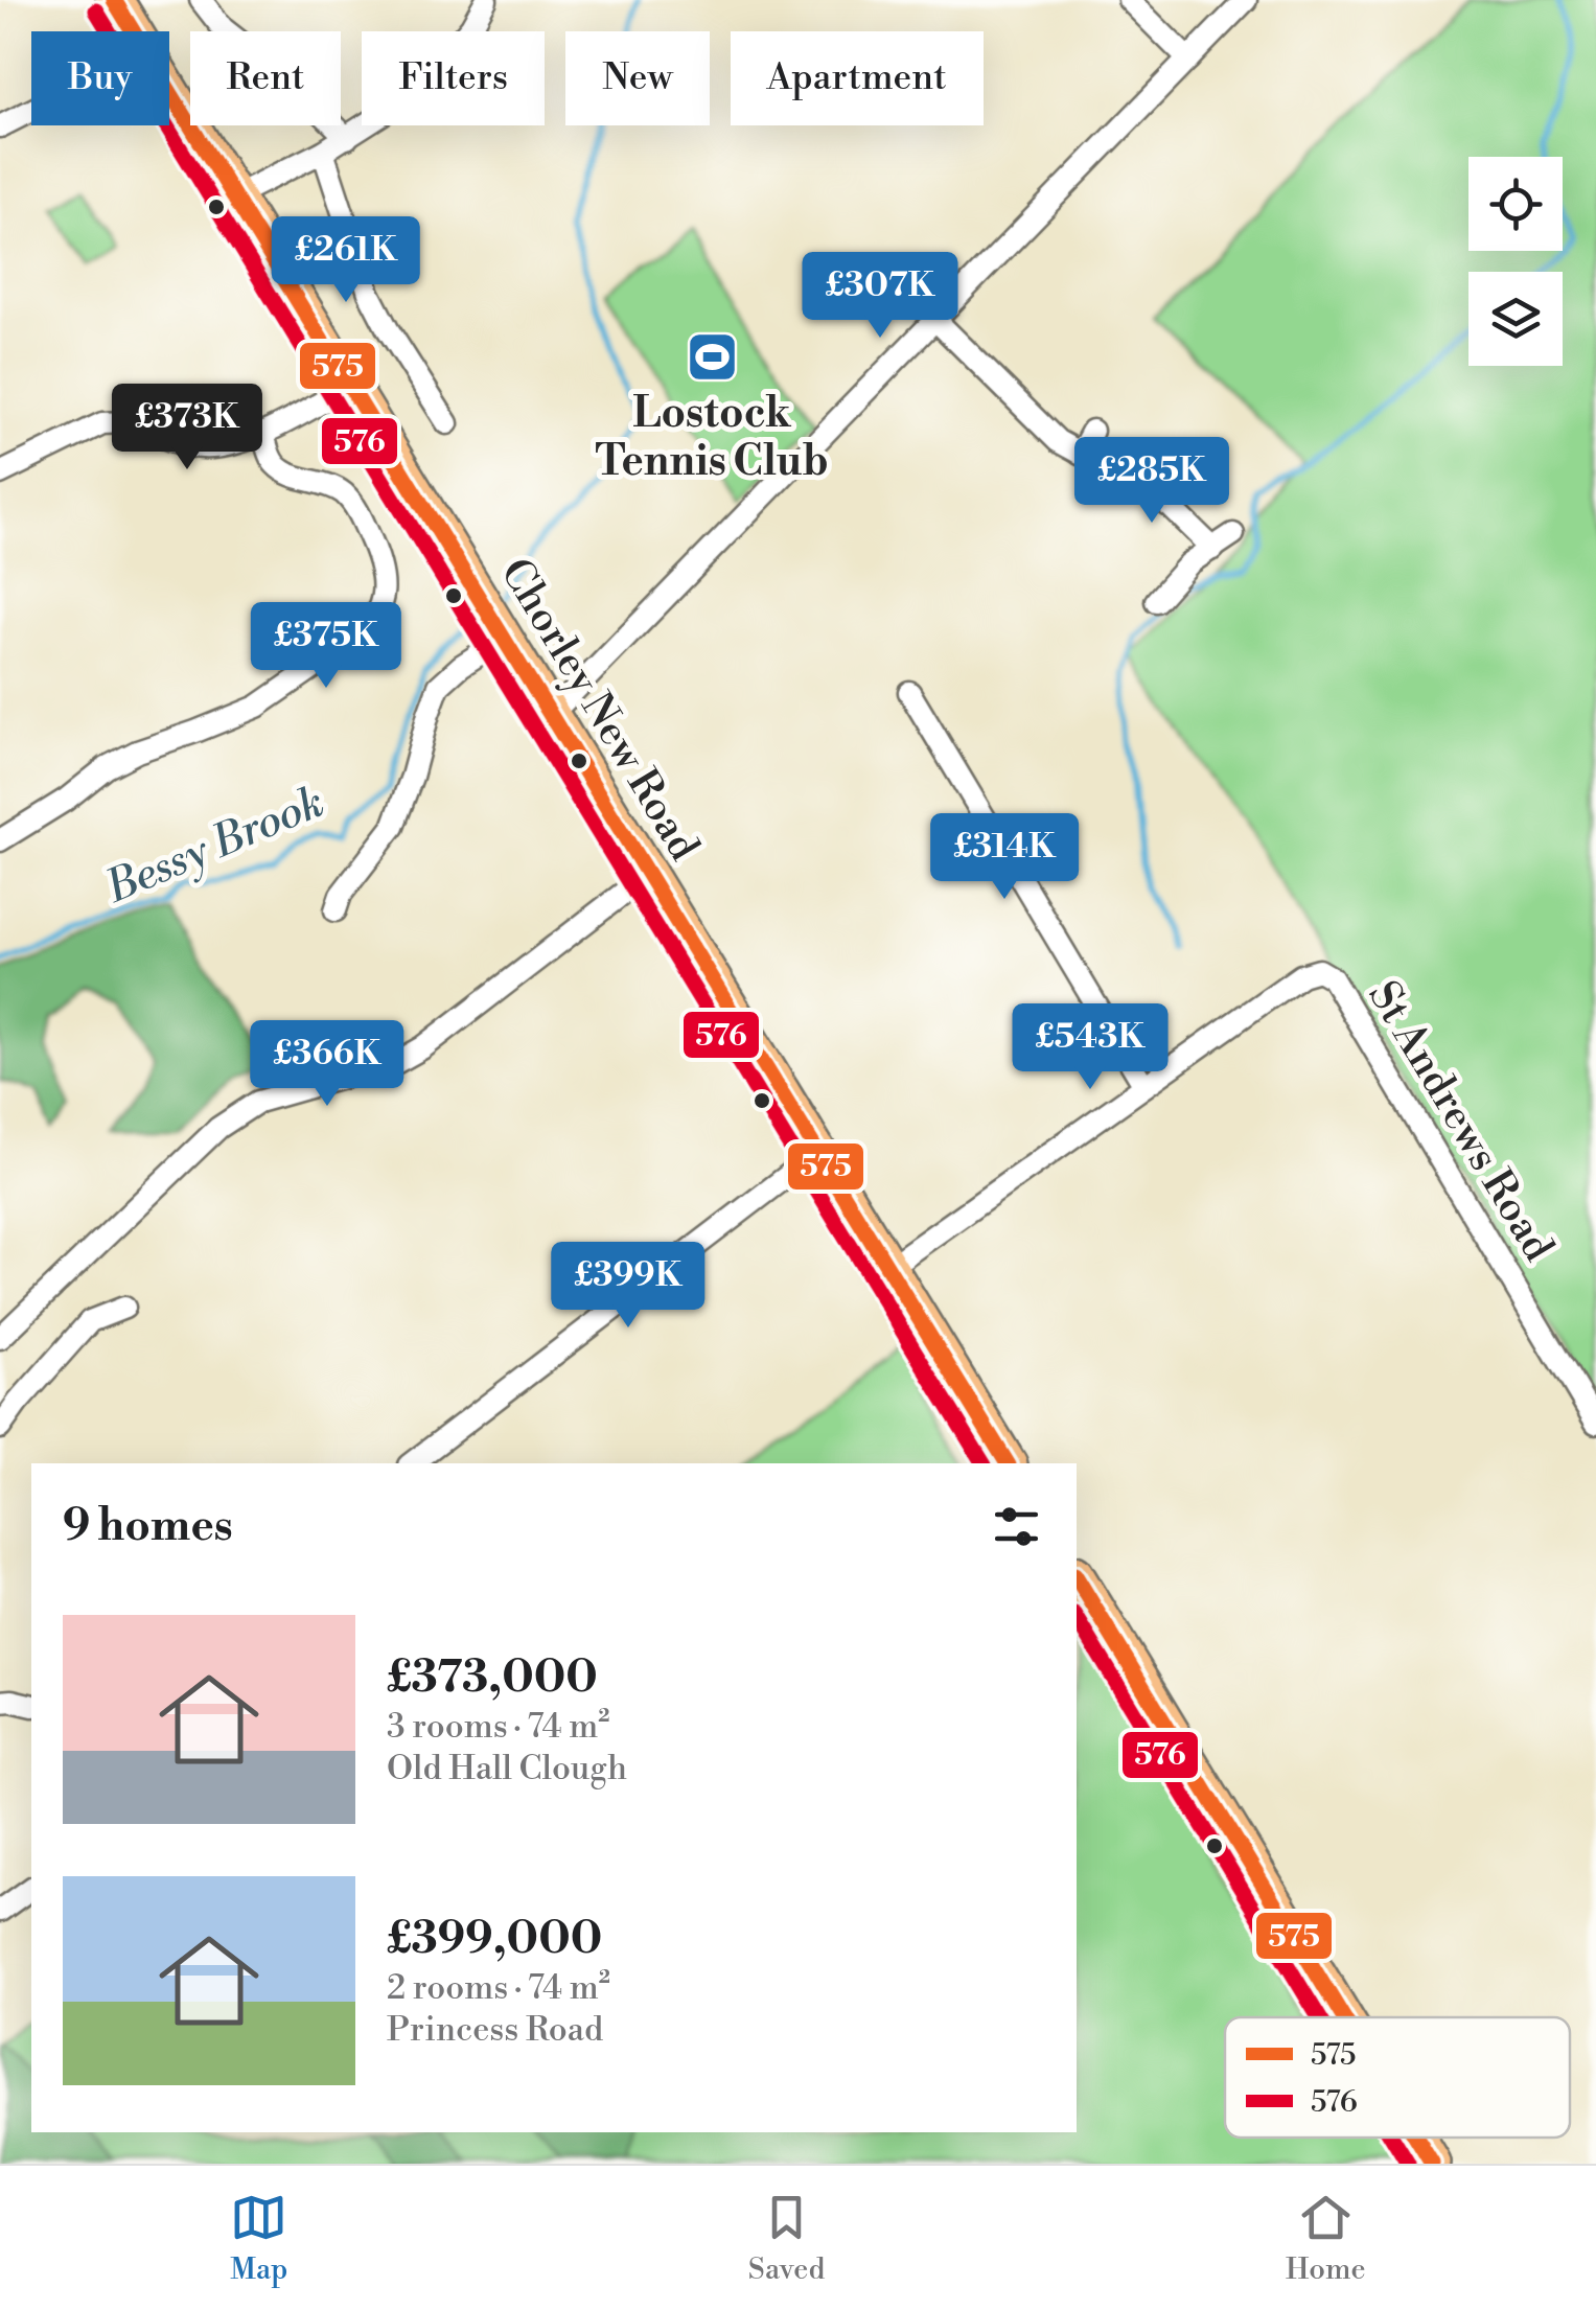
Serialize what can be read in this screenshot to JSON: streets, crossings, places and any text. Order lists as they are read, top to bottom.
{
  "streets": {
    "highway": ["Chorley New Road"],
    "street": ["St Andrews Road"]
  },
  "water": ["Bessy Brook"],
  "places": {
    "sports": ["Lostock Tennis Club"]
  },
  "lines": ["transit line 575", "transit line 576"],
  "legend": ["575", "576"],
  "page": {
    "chip": [
      "Buy",
      "Rent",
      "Filters",
      "New",
      "Apartment"
    ],
    "price": [
      "£261K",
      "£307K",
      "£373K",
      "£285K",
      "£375K",
      "£314K",
      "£543K",
      "£366K",
      "£399K"
    ],
    "heading": "9 homes",
    "list": [
      {
        "name": "£373,000",
        "note": "3 rooms · 74 m² · Old Hall Clough"
      },
      {
        "name": "£399,000",
        "note": "2 rooms · 74 m² · Princess Road"
      }
    ],
    "tabs": ["Map", "Saved", "Home"]
  }
}
